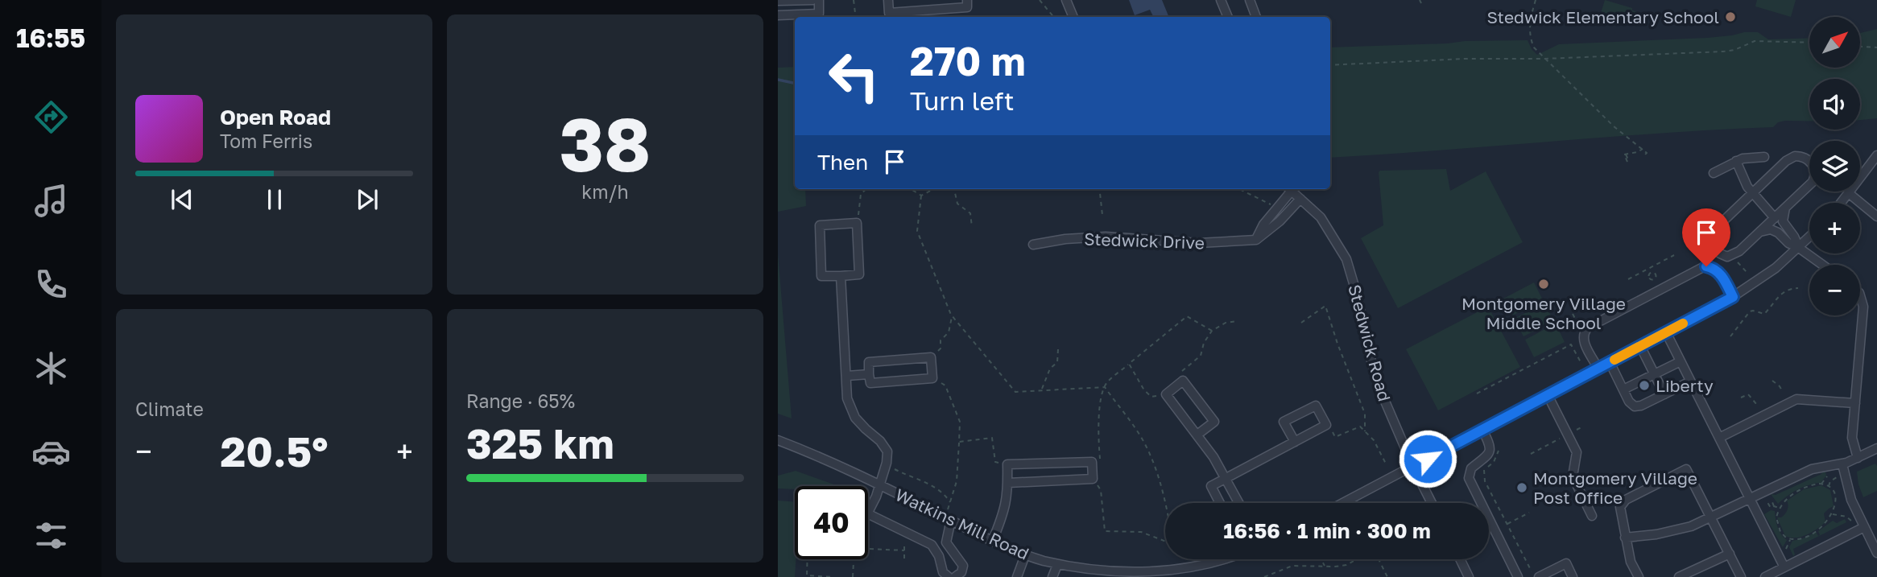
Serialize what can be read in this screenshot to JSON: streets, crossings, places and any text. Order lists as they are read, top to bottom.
{
  "streets": {
    "street": ["Stedwick Drive", "Stedwick Road", "Watkins Mill Road"]
  },
  "places": [
    "Stedwick Elementary School",
    "Montgomery Village Middle School",
    "Liberty",
    "Montgomery Village Post Office"
  ],
  "north": "top right",
  "page": {
    "tabs": "16:55",
    "tile": [
      ["38", "km/h"],
      "Climate",
      ["Range · 65%", "325 km"]
    ],
    "map_buttons": ["+", "−"],
    "turn": ["270 m", "Turn left"],
    "song": ["Open Road", "Tom Ferris"],
    "then": "Then",
    "heat": ["−", "20.5°", "+"],
    "limit": "40",
    "trip": "16:56 · 1 min · 300 m"
  }
}
